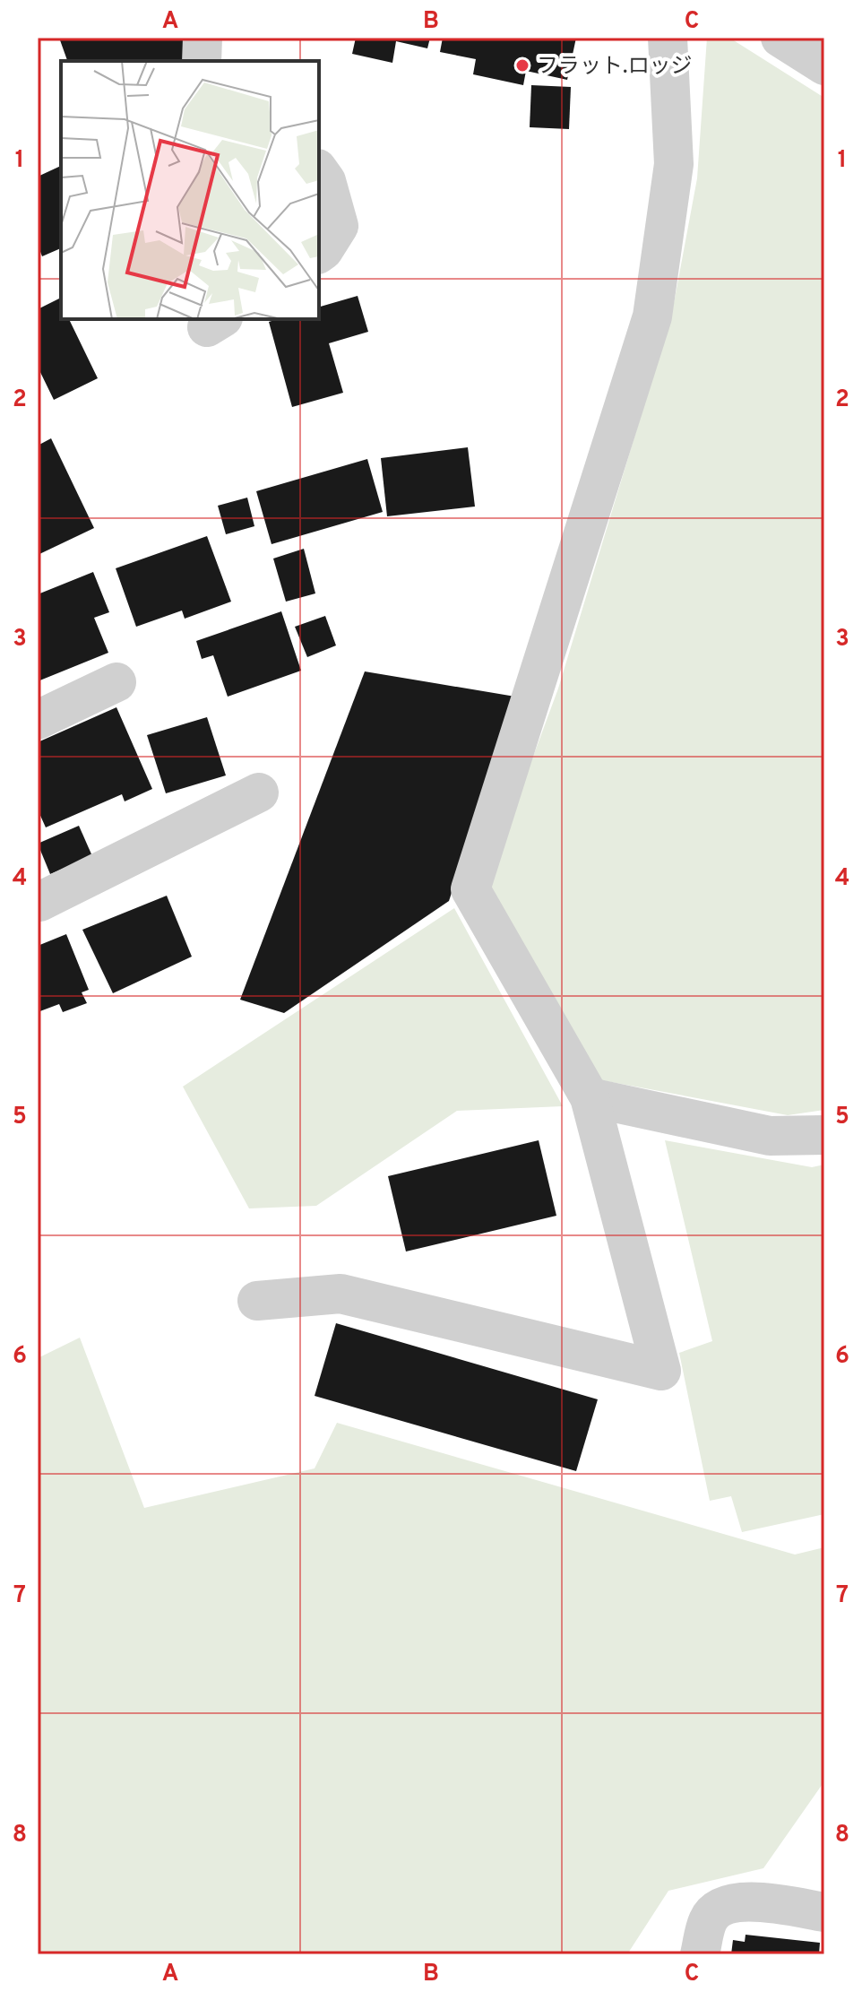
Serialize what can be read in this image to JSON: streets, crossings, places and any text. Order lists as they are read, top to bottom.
{
  "places": ["フラット.ロッジ"],
  "grid": {
    "columns": ["A", "B", "C"],
    "rows": [
      "1",
      "2",
      "3",
      "4",
      "5",
      "6",
      "7",
      "8"
    ]
  }
}
